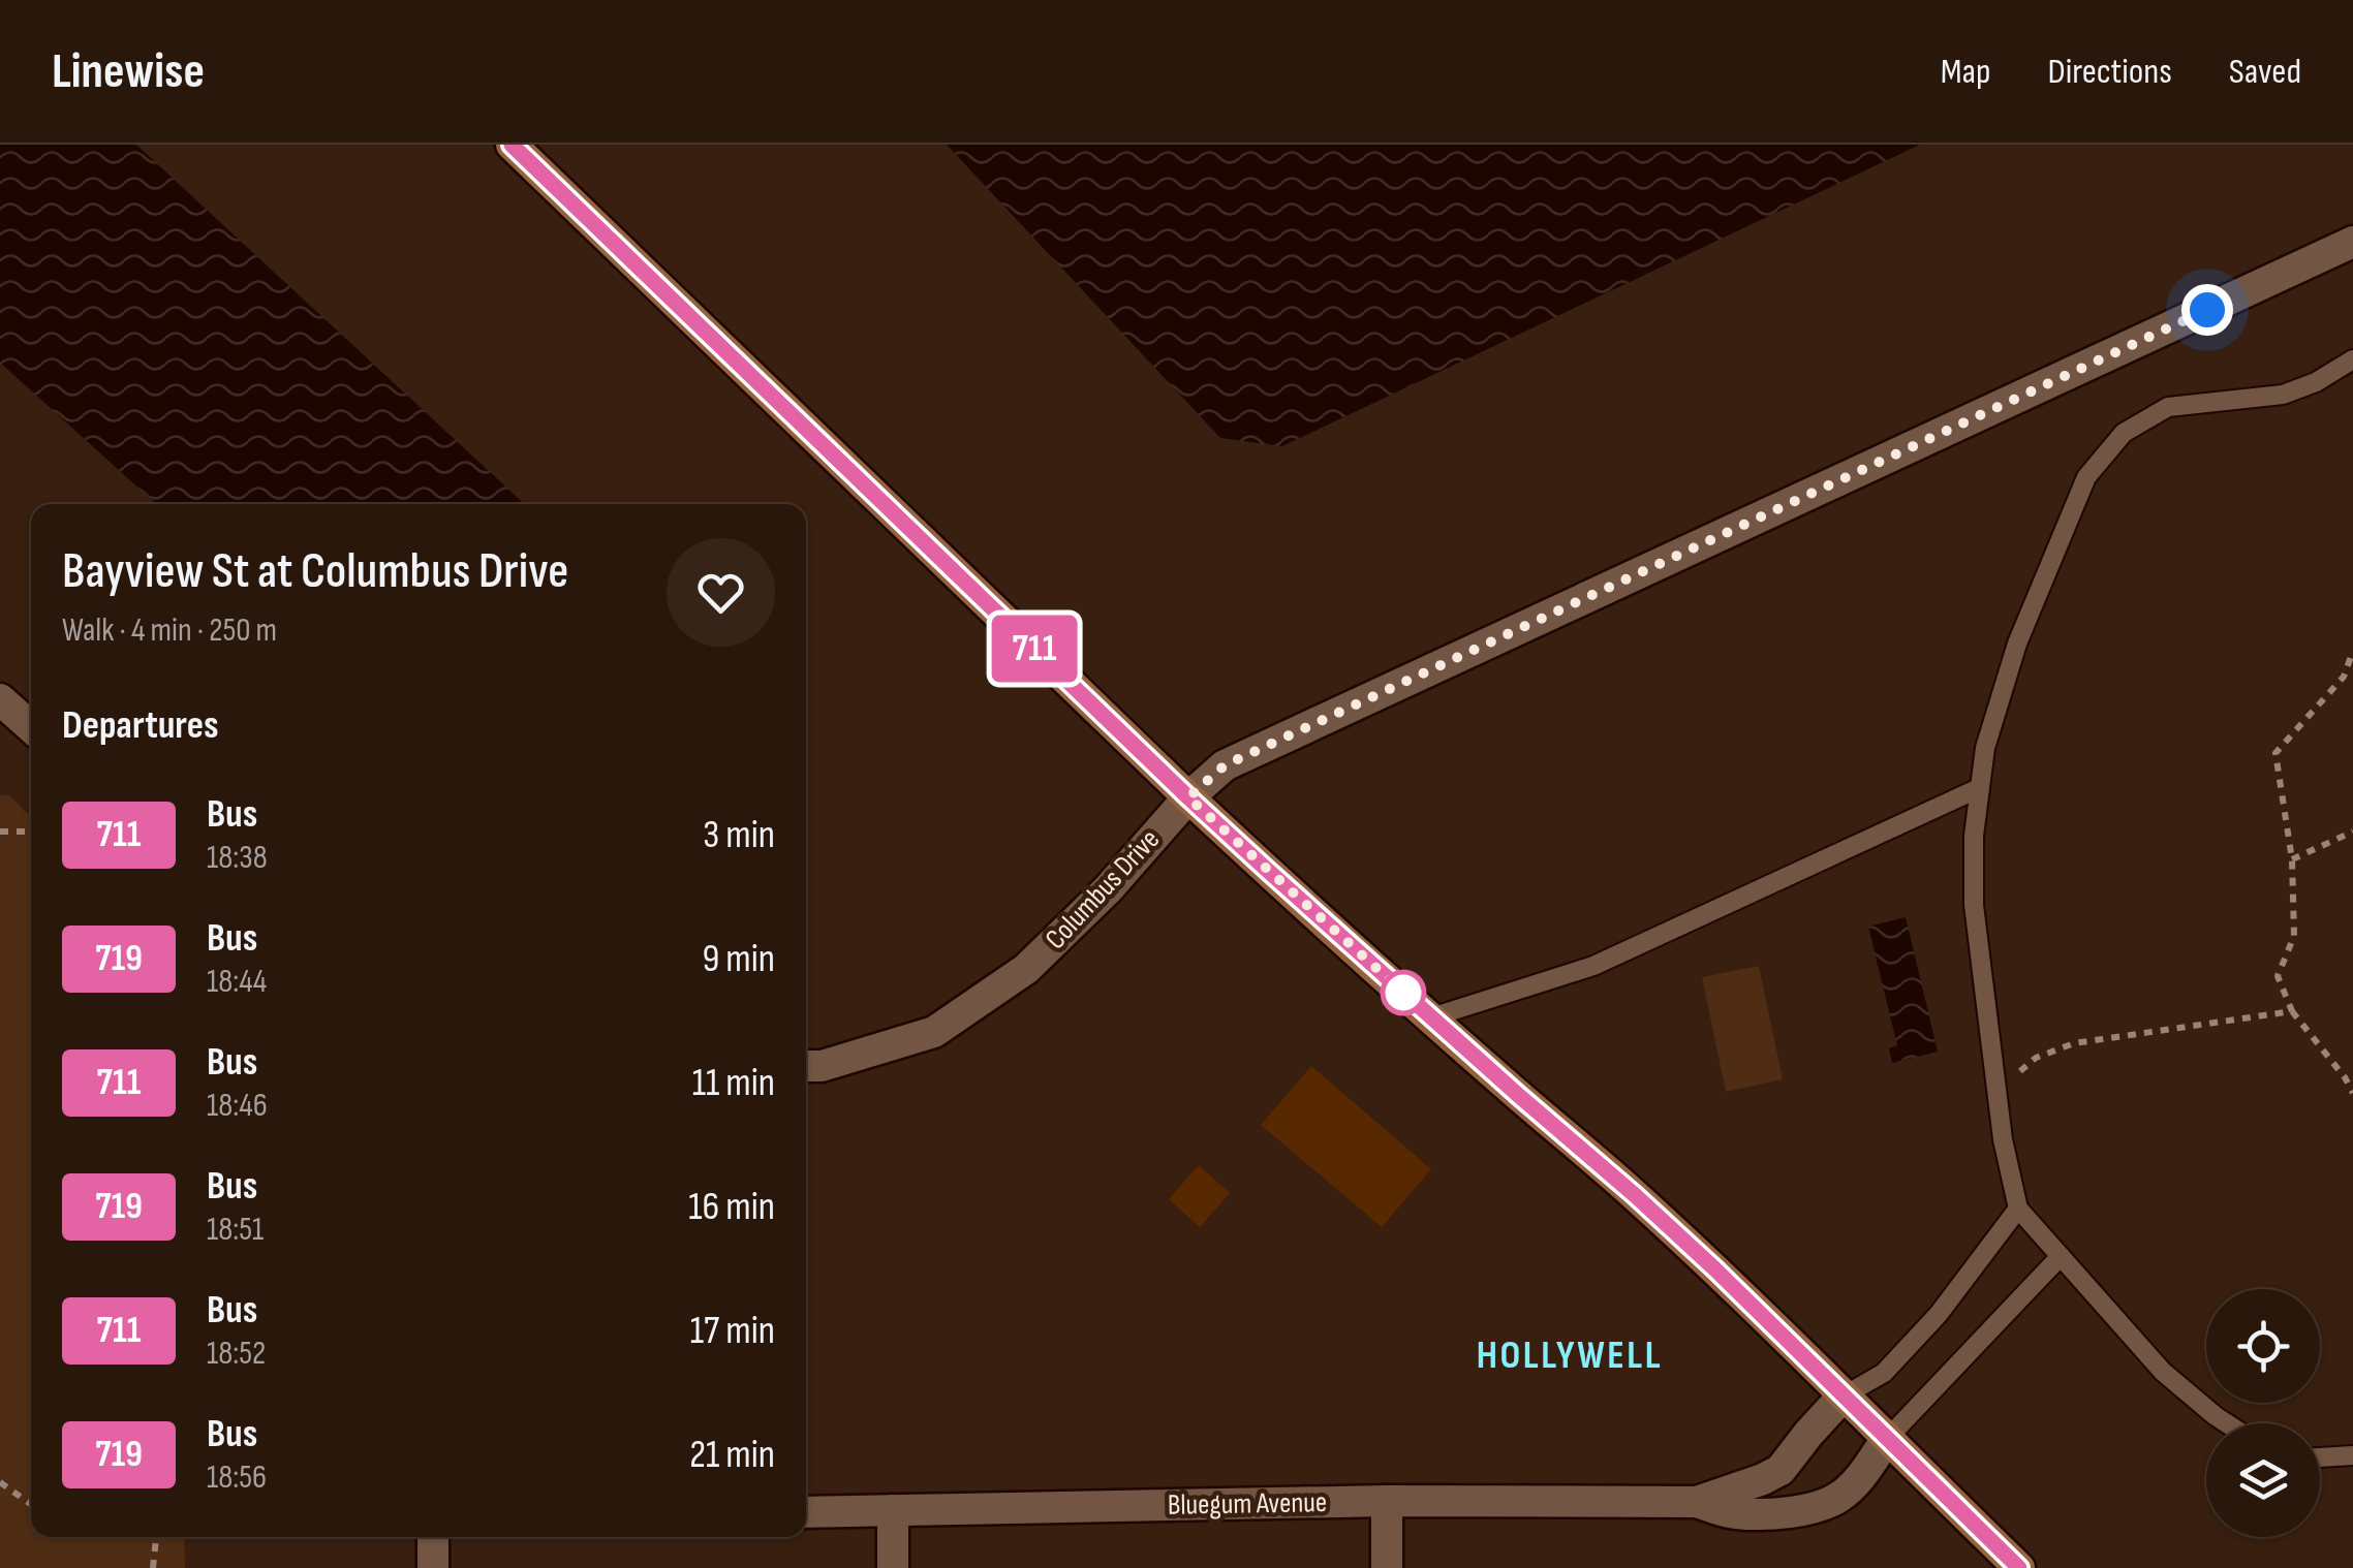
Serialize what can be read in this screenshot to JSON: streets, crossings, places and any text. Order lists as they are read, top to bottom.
{
  "streets": {
    "street": ["Columbus Drive", "Bluegum Avenue"]
  },
  "districts": ["HOLLYWELL"],
  "lines": ["bus line 711"],
  "page": {
    "header": "Linewise",
    "nav": ["Map", "Directions", "Saved"],
    "on_map": "711",
    "heading": [
      ["Bayview St at Columbus Drive", "Walk · 4 min · 250 m"],
      "Departures"
    ],
    "list": [
      {
        "mark": "711",
        "name": "Bus",
        "note": "18:38",
        "value": "3 min"
      },
      {
        "mark": "719",
        "name": "Bus",
        "note": "18:44",
        "value": "9 min"
      },
      {
        "mark": "711",
        "name": "Bus",
        "note": "18:46",
        "value": "11 min"
      },
      {
        "mark": "719",
        "name": "Bus",
        "note": "18:51",
        "value": "16 min"
      },
      {
        "mark": "711",
        "name": "Bus",
        "note": "18:52",
        "value": "17 min"
      },
      {
        "mark": "719",
        "name": "Bus",
        "note": "18:56",
        "value": "21 min"
      }
    ]
  }
}
